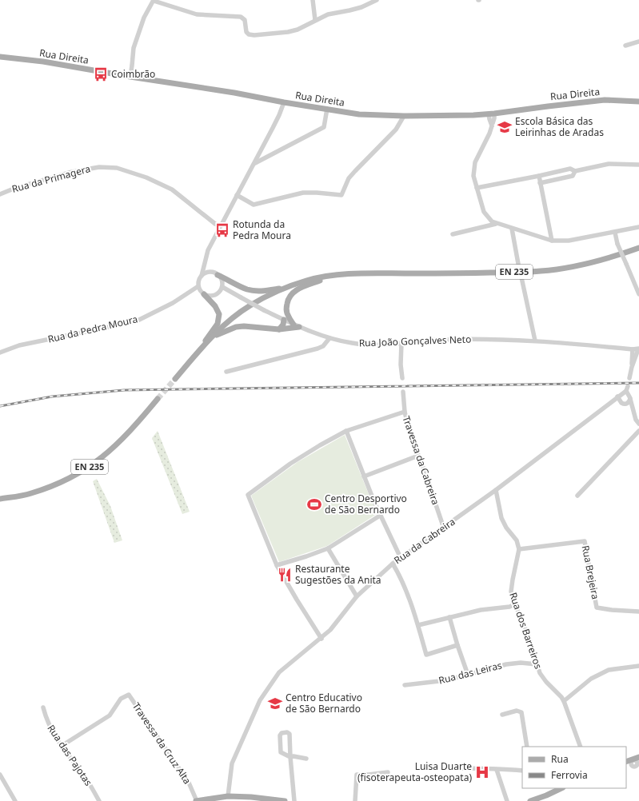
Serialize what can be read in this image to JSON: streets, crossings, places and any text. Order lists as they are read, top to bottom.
{
  "streets": {
    "main road": ["Rua Direita", "EN 235"],
    "street": [
      "Rua da Primagera",
      "Rua da Pedra Moura",
      "Rua João Gonçalves Neto",
      "Travessa da Cabreira",
      "Rua da Cabreira",
      "Rua Brejeira",
      "Rua dos Barreiros",
      "Rua das Leiras",
      "Travessa da Cruz Alta",
      "Rua das Pajotas"
    ]
  },
  "crossings": [
    ["Rua da Pedra Moura", "Rua João Gonçalves Neto"],
    ["Travessa da Cabreira", "Rua da Cabreira"],
    ["Rua Brejeira", "Rua dos Barreiros"],
    ["Rua dos Barreiros", "Rua das Leiras"],
    ["Travessa da Cruz Alta", "Rua das Pajotas"]
  ],
  "places": {
    "bus stop": ["Coimbrão", "Rotunda da Pedra Moura"],
    "school or university": ["Escola Básica das Leirinhas de Aradas", "Centro Educativo de São Bernardo"],
    "sports": ["Centro Desportivo de São Bernardo"],
    "restaurant": ["Restaurante Sugestões da Anita"],
    "hospital": ["Luisa Duarte (fisoterapeuta-osteopata)"]
  },
  "legend": ["Rua", "Ferrovia"]
}
